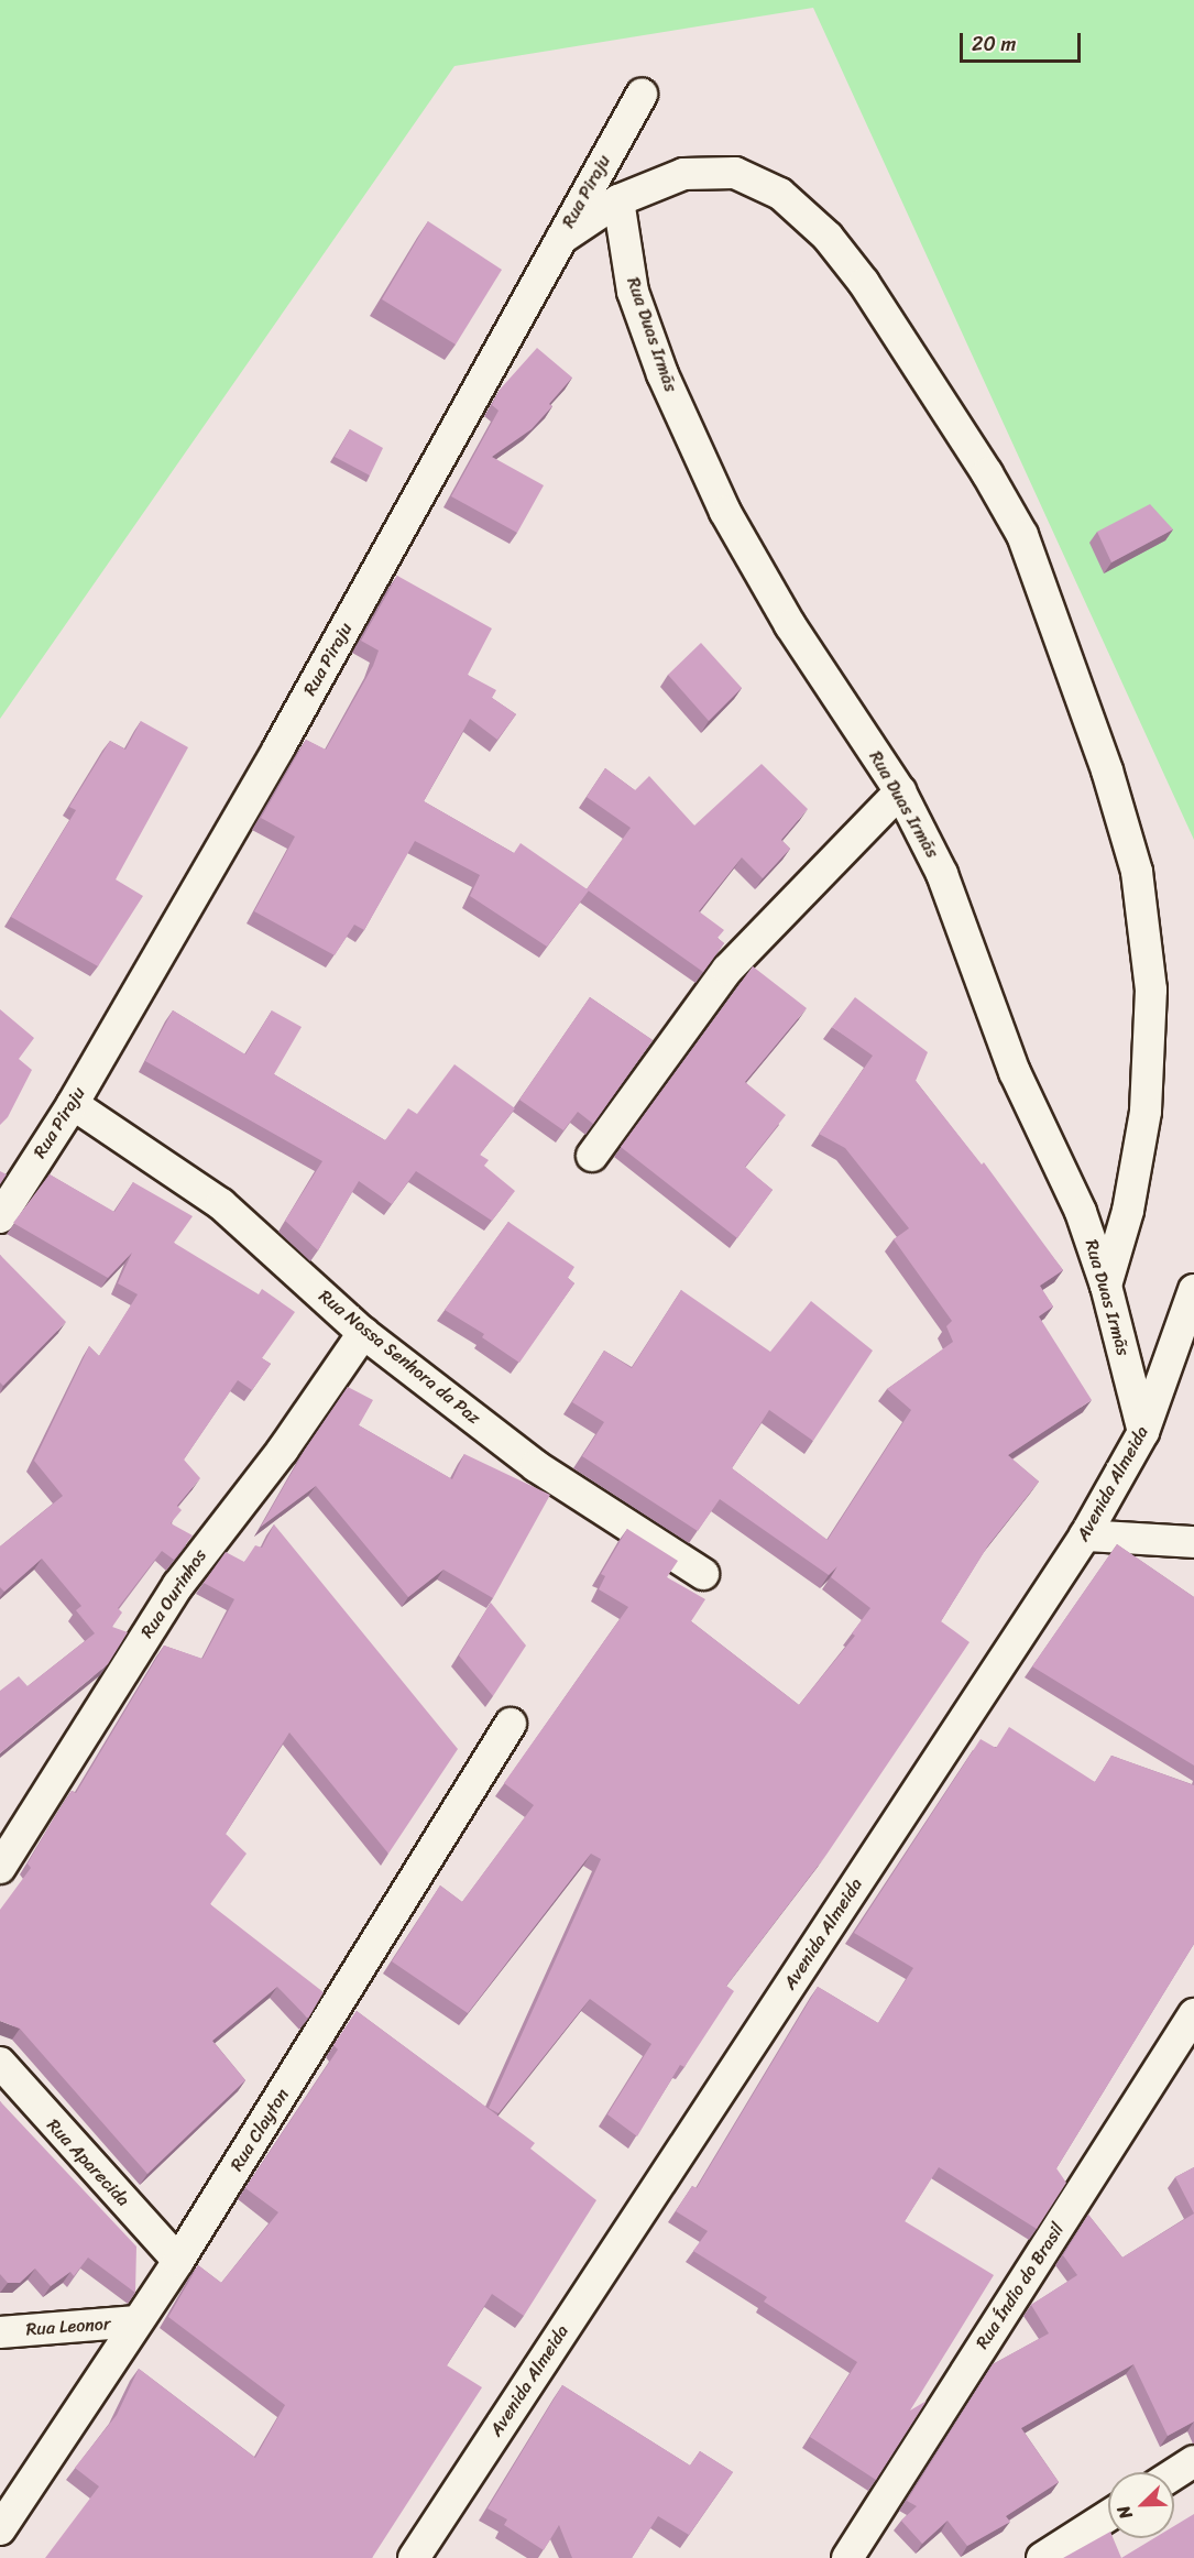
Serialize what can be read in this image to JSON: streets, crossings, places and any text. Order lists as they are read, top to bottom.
{
  "streets": {
    "street": [
      "Rua Piraju",
      "Rua Duas Irmãs",
      "Rua Nossa Senhora da Paz",
      "Avenida Almeida",
      "Rua Ourinhos",
      "Rua Clayton",
      "Rua Aparecida",
      "Rua Índio do Brasil",
      "Rua Leonor"
    ]
  },
  "crossings": [
    ["Rua Piraju", "Rua Nossa Senhora da Paz"],
    ["Rua Duas Irmãs", "Avenida Almeida"],
    ["Rua Nossa Senhora da Paz", "Rua Ourinhos"],
    ["Rua Clayton", "Rua Aparecida"],
    ["Rua Clayton", "Rua Leonor"]
  ],
  "scale_bar": "20 m",
  "north": "bottom left"
}
